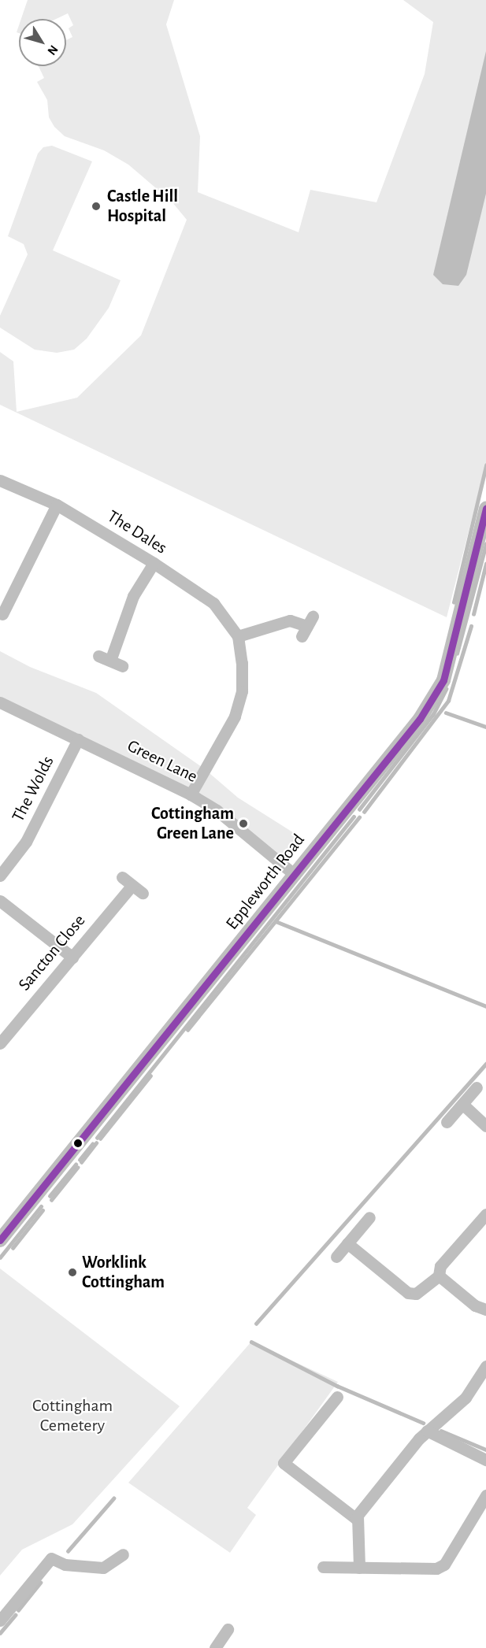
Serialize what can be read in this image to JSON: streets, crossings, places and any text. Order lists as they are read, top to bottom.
{
  "streets": {
    "street": [
      "The Dales",
      "Green Lane",
      "The Wolds",
      "Eppleworth Road",
      "Sancton Close"
    ]
  },
  "crossings": [
    ["The Dales", "Green Lane"],
    ["Green Lane", "The Wolds"],
    ["Green Lane", "Eppleworth Road"]
  ],
  "parks": ["Cottingham Cemetery"],
  "places": ["Castle Hill Hospital", "Cottingham Green Lane", "Worklink Cottingham"],
  "north": "bottom right"
}
